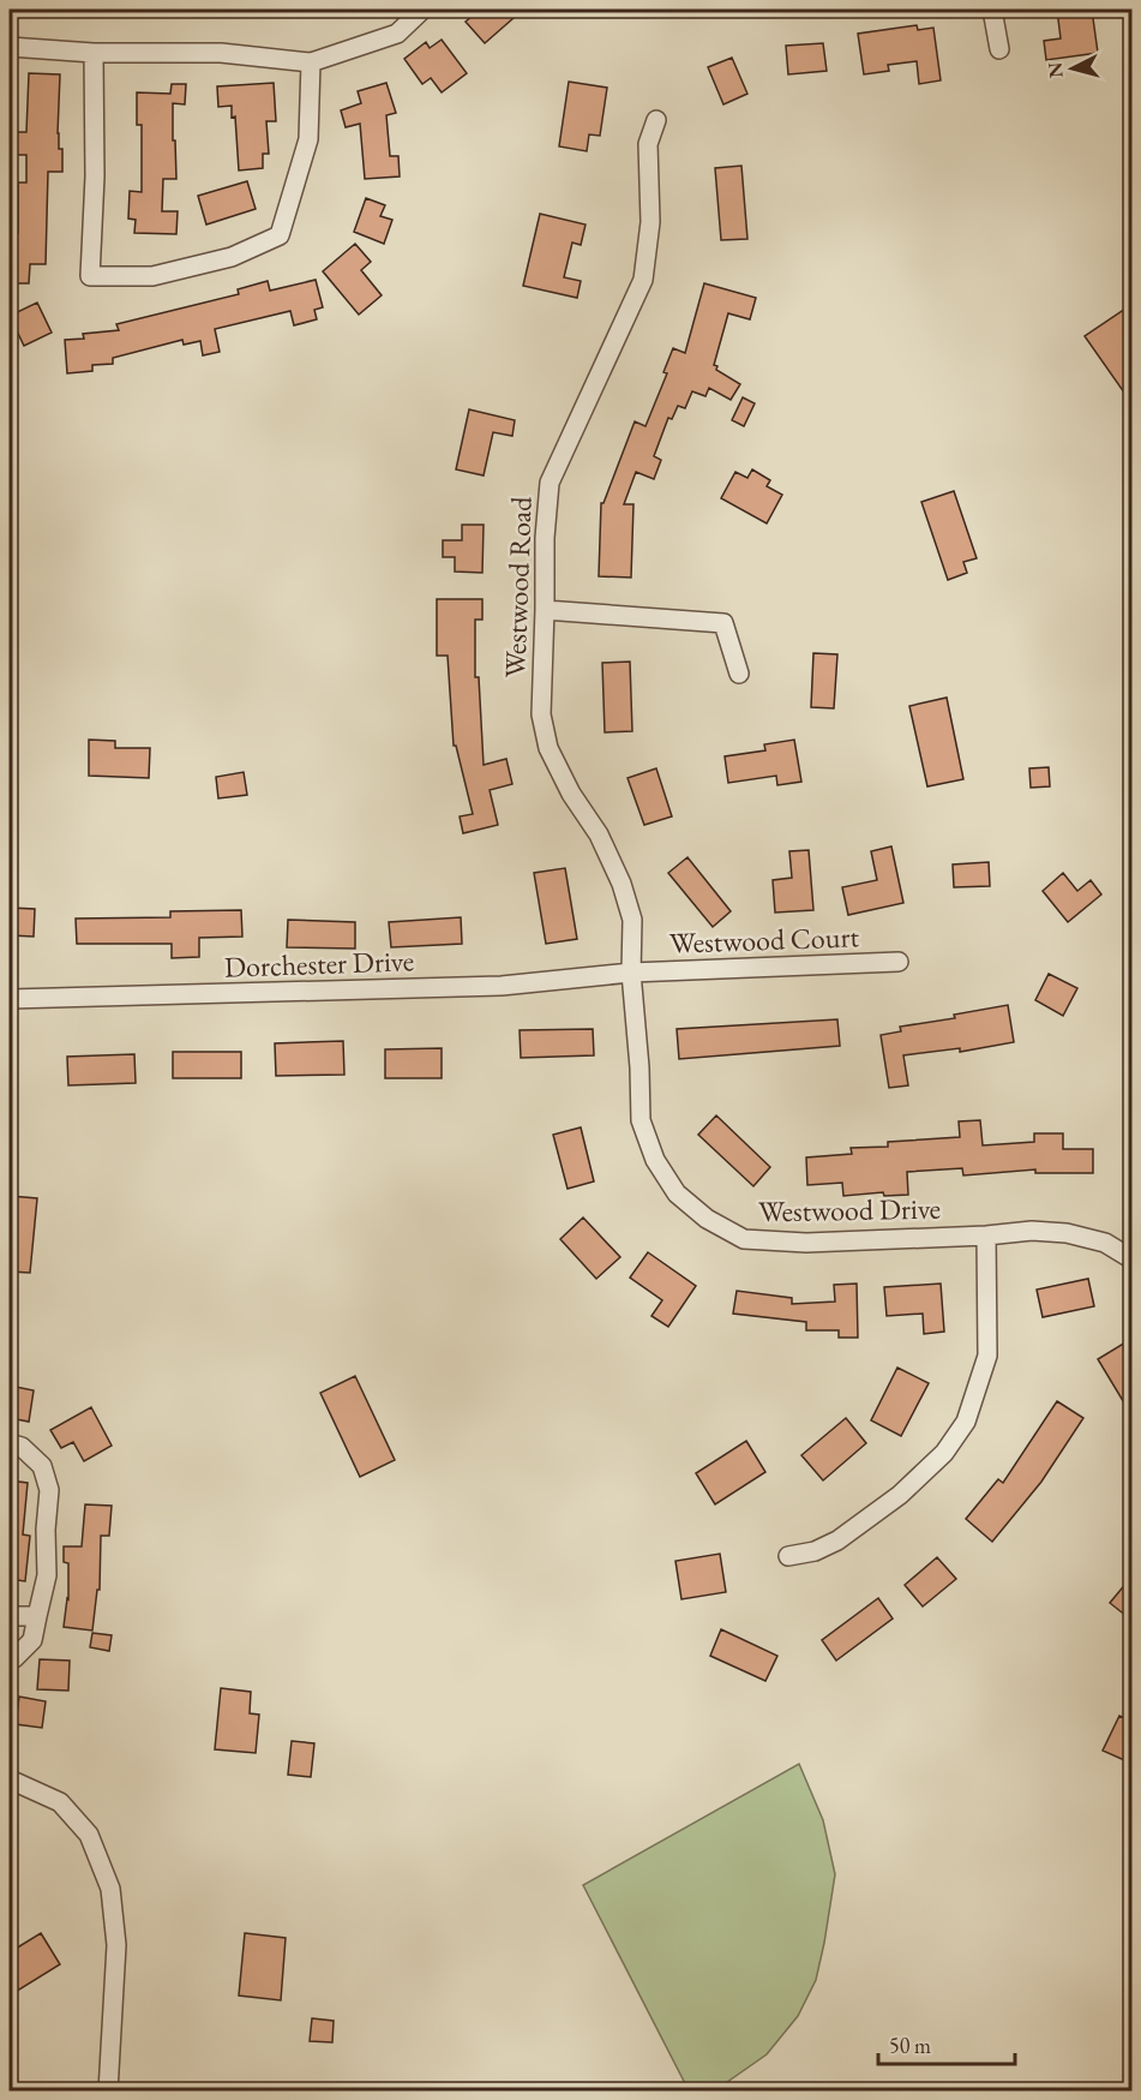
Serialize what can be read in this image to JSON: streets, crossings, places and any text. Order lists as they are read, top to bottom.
{
  "streets": {
    "street": [
      "Westwood Road",
      "Westwood Court",
      "Dorchester Drive",
      "Westwood Drive"
    ]
  },
  "crossings": [
    ["Westwood Road", "Westwood Court"],
    ["Westwood Road", "Dorchester Drive"],
    ["Westwood Road", "Westwood Drive"],
    ["Westwood Court", "Dorchester Drive"],
    ["Westwood Court", "Westwood Drive"],
    ["Dorchester Drive", "Westwood Drive"]
  ],
  "scale_bar": "50 m",
  "north": "left"
}
